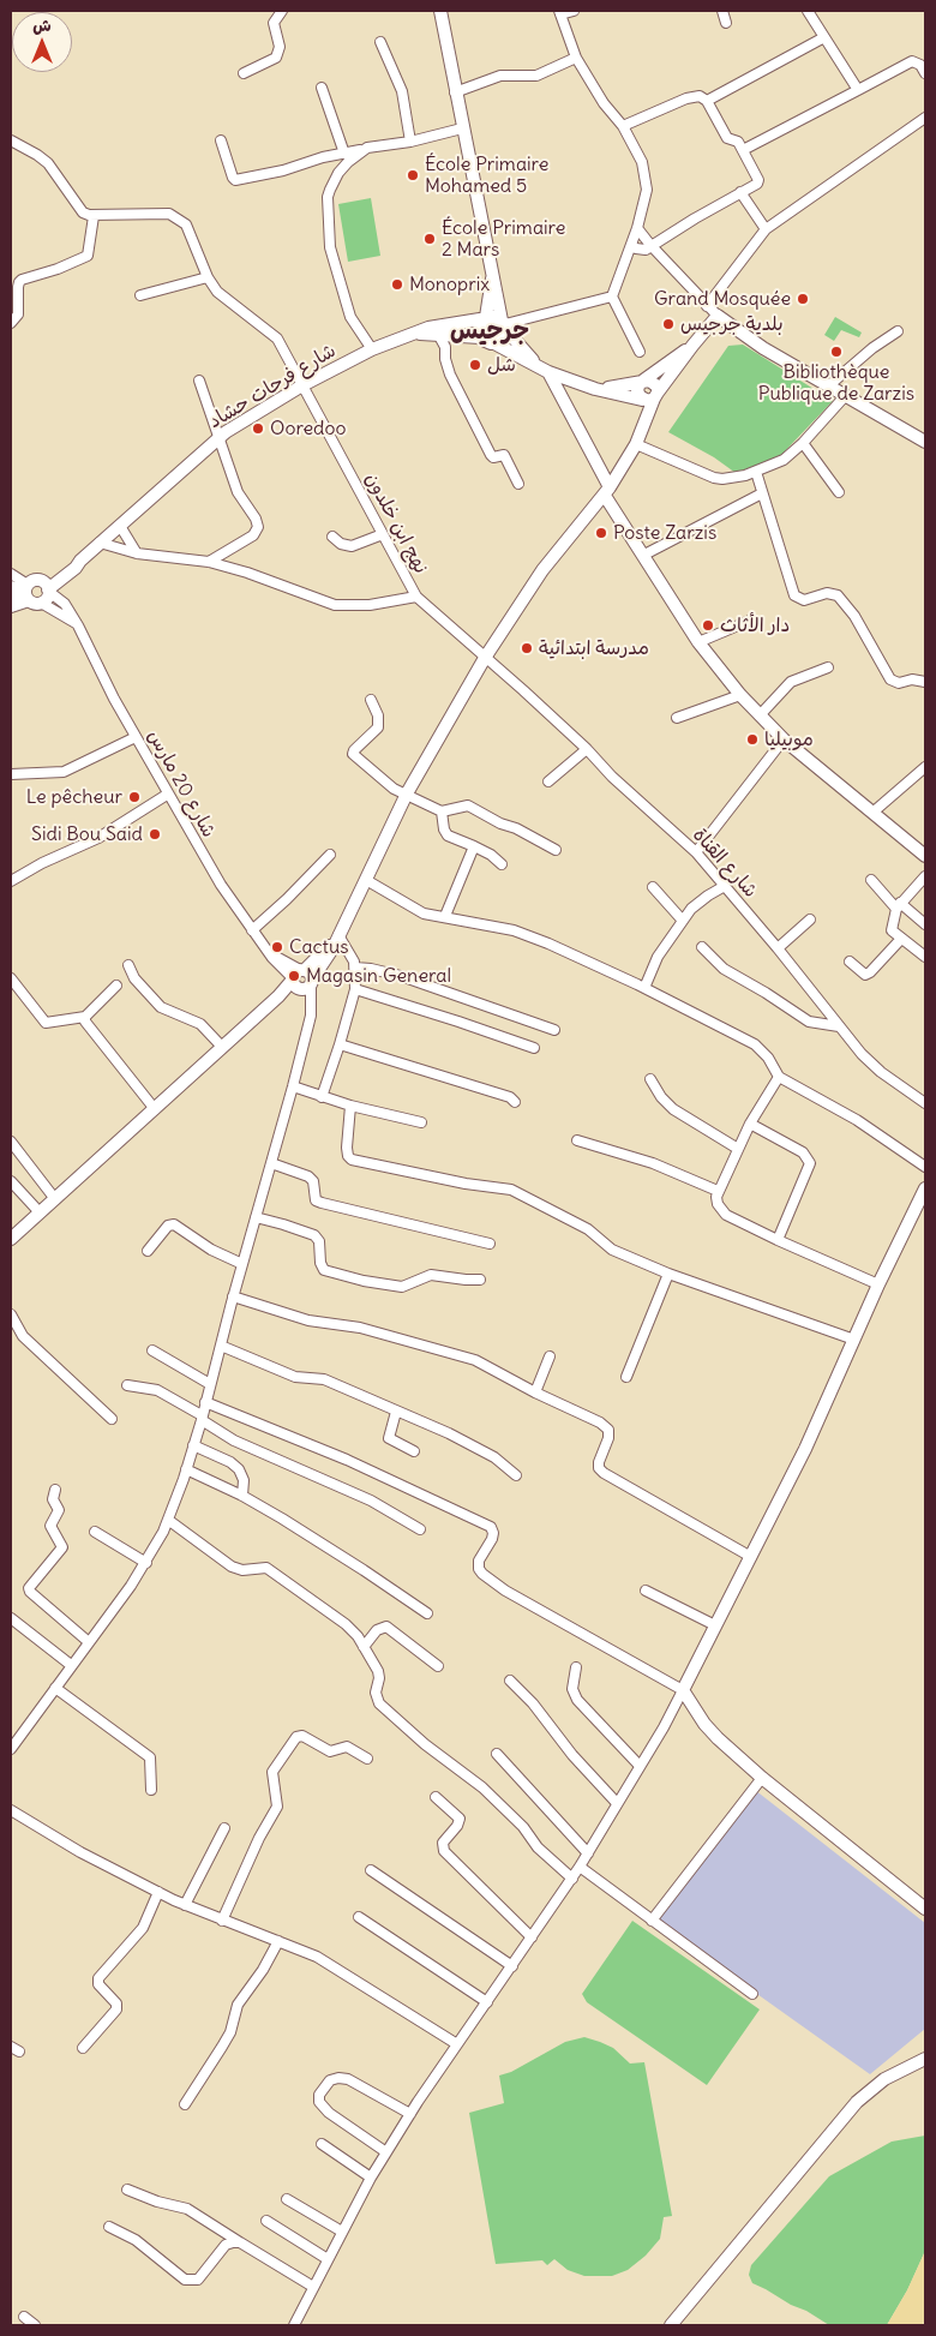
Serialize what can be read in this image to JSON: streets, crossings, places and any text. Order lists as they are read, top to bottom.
{
  "streets": {
    "main road": ["شارع فرحات حشاد"],
    "street": ["نهج ابن خلدون", "شارع 20 مارس", "شارع القناة"]
  },
  "crossings": [
    ["شارع فرحات حشاد", "نهج ابن خلدون"],
    ["شارع فرحات حشاد", "شارع 20 مارس"],
    ["نهج ابن خلدون", "شارع القناة"]
  ],
  "districts": ["جرجيس"],
  "places": [
    "École Primaire Mohamed 5",
    "École Primaire 2 Mars",
    "Monoprix",
    "Grand Mosquée",
    "بلدية جرجيس",
    "Bibliothèque Publique de Zarzis",
    "شل",
    "Ooredoo",
    "Poste Zarzis",
    "دار الأثاث",
    "مدرسة ابتدائية",
    "موبيليا",
    "Le pêcheur",
    "Sidi Bou Said",
    "Cactus",
    "Magasin General"
  ],
  "north": "top"
}
